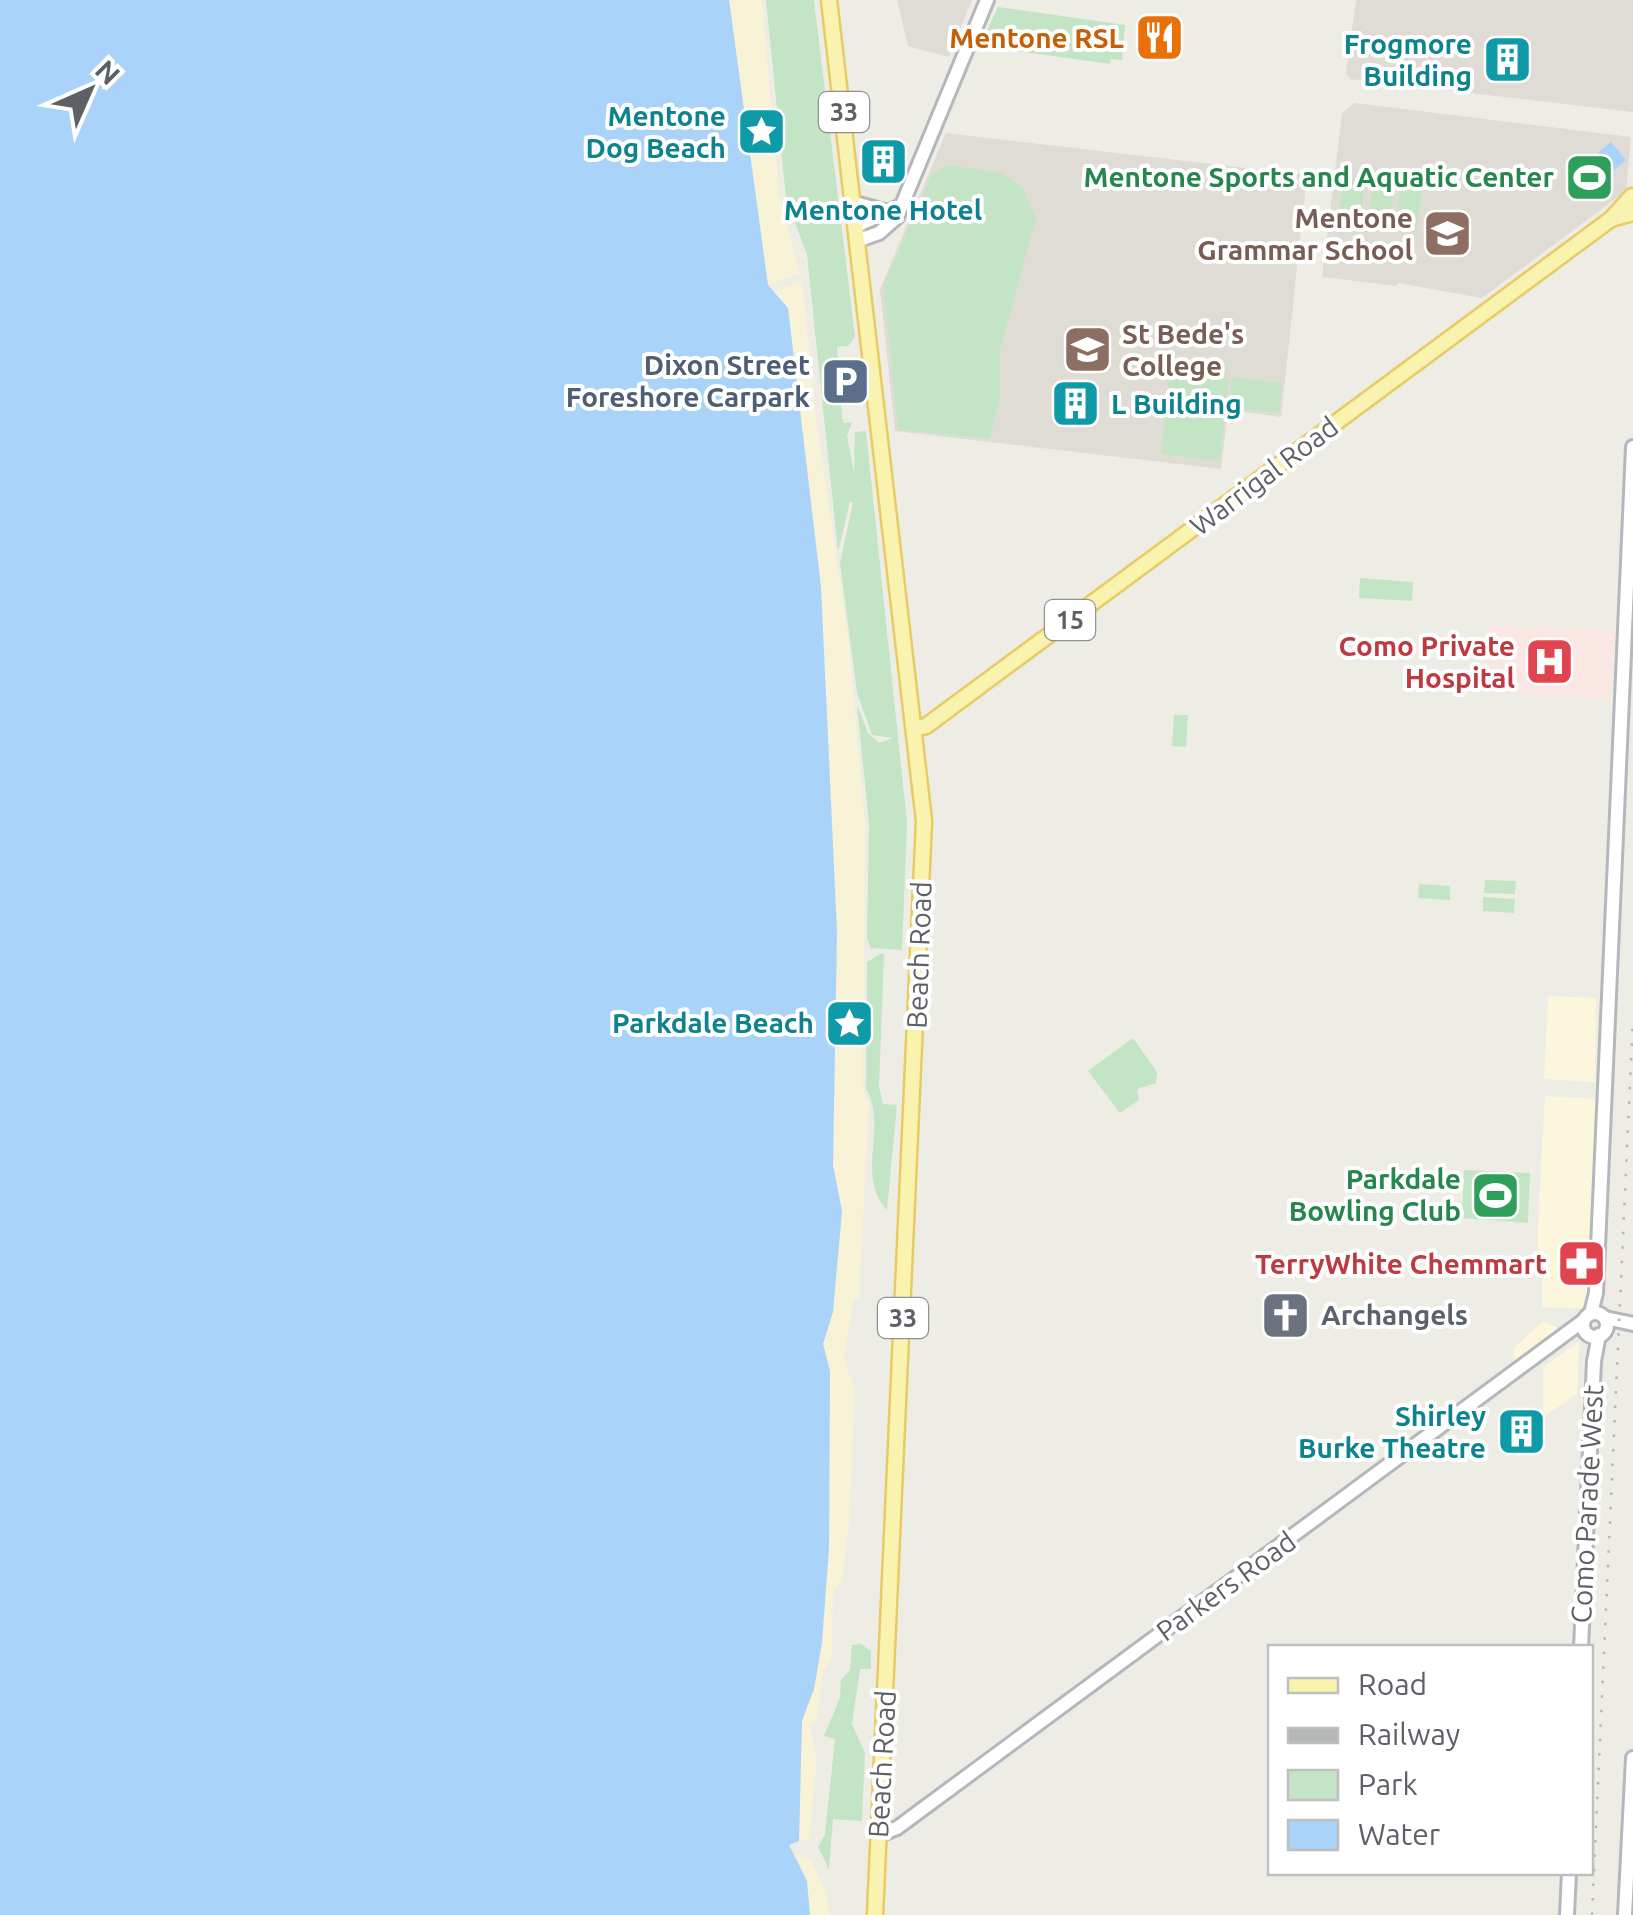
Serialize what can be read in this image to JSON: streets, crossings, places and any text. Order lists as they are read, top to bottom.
{
  "streets": {
    "main road": [
      "33",
      "Warrigal Road",
      "15",
      "Beach Road"
    ],
    "street": ["Como Parade West", "Parkers Road"]
  },
  "crossings": [
    ["Warrigal Road", "Beach Road"],
    ["Beach Road", "Parkers Road"],
    ["Como Parade West", "Parkers Road"]
  ],
  "places": {
    "restaurant": ["Mentone RSL"],
    "building": [
      "Frogmore Building",
      "Mentone Hotel",
      "L Building",
      "Shirley Burke Theatre"
    ],
    "place": ["Mentone Dog Beach", "Parkdale Beach"],
    "sports": ["Mentone Sports and Aquatic Center", "Parkdale Bowling Club"],
    "school or university": ["Mentone Grammar School", "St Bede's College"],
    "parking": ["Dixon Street Foreshore Carpark"],
    "hospital": ["Como Private Hospital"],
    "pharmacy": ["TerryWhite Chemmart"],
    "church": ["Archangels"]
  },
  "legend": [
    "Road",
    "Railway",
    "Park",
    "Water"
  ],
  "north": "top right"
}
